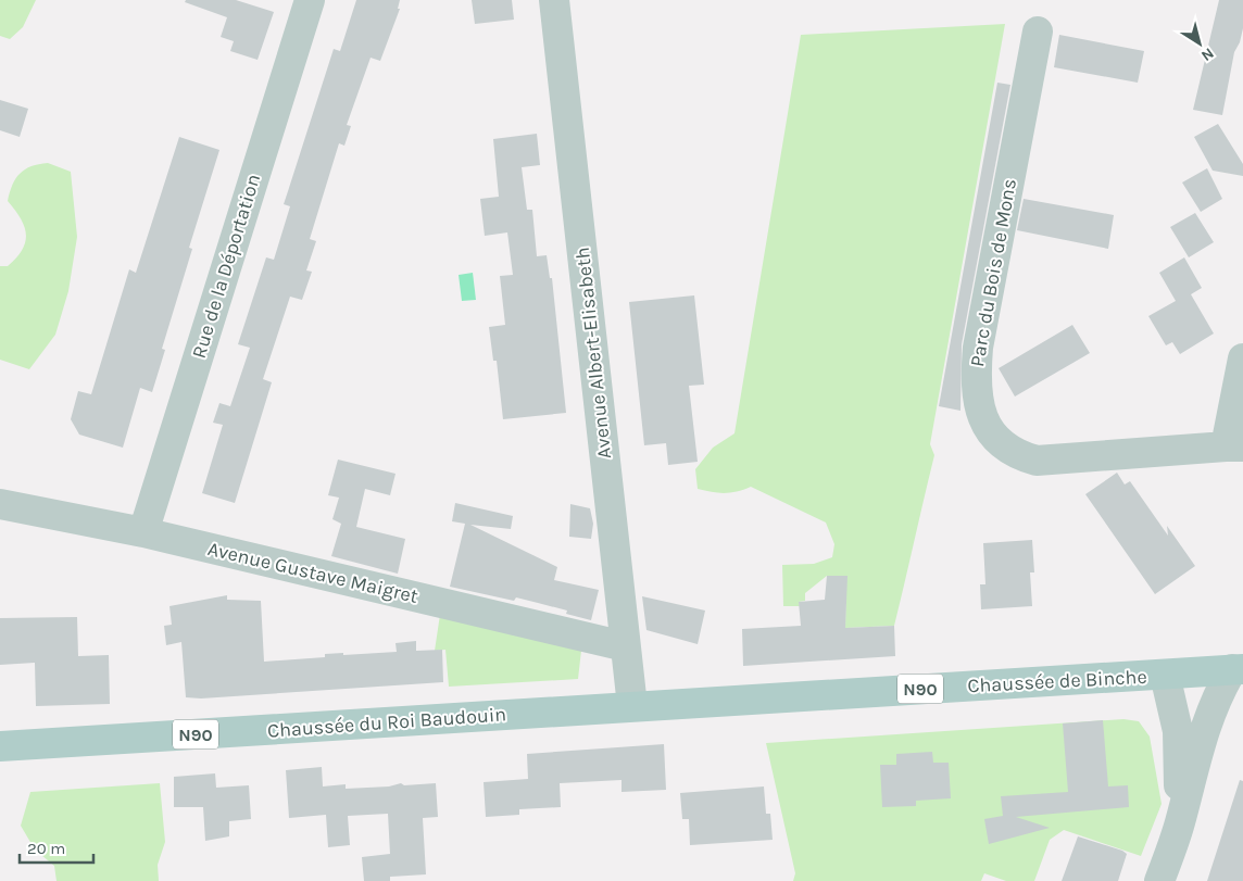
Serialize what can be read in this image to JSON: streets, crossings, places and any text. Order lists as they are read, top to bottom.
{
  "streets": {
    "main road": ["Chaussée de Binche", "N90", "Chaussée du Roi Baudouin"],
    "street": [
      "Rue de la Déportation",
      "Parc du Bois de Mons",
      "Avenue Albert-Elisabeth",
      "Avenue Gustave Maigret"
    ]
  },
  "crossings": [
    ["Rue de la Déportation", "Avenue Gustave Maigret"],
    ["Avenue Albert-Elisabeth", "Avenue Gustave Maigret"],
    ["Avenue Albert-Elisabeth", "Chaussée du Roi Baudouin"],
    ["Chaussée de Binche", "Chaussée du Roi Baudouin"]
  ],
  "scale_bar": "20 m",
  "north": "bottom right"
}
